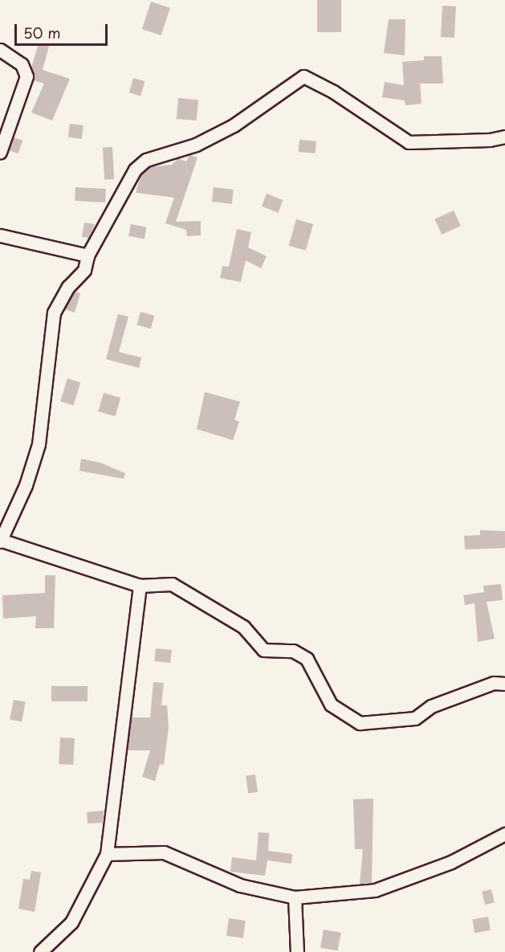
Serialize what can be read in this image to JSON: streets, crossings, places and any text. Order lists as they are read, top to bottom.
{
  "scale_bar": "50 m"
}
